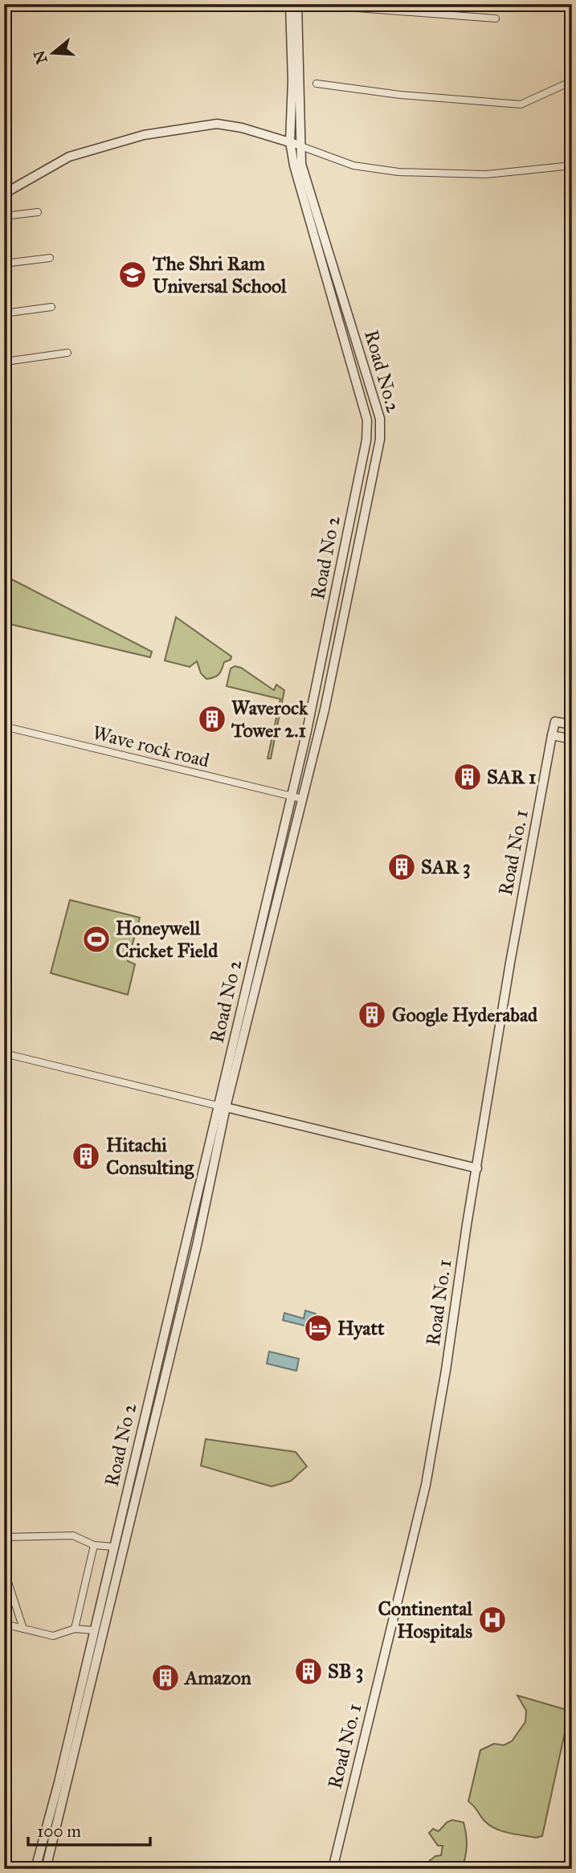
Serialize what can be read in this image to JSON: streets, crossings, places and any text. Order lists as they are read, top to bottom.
{
  "streets": {
    "street": [
      "Road No.2",
      "Road No 2",
      "Wave rock road",
      "Road No. 1"
    ]
  },
  "crossings": [
    ["Road No.2", "Road No 2"],
    ["Road No 2", "Wave rock road"]
  ],
  "places": {
    "school or university": ["The Shri Ram Universal School"],
    "building": [
      "Waverock Tower 2.1",
      "SAR 1",
      "SAR 3",
      "Google Hyderabad",
      "Hitachi Consulting",
      "SB 3",
      "Amazon"
    ],
    "sports": ["Honeywell Cricket Field"],
    "hotel": ["Hyatt"],
    "hospital": ["Continental Hospitals"]
  },
  "scale_bar": "100 m",
  "north": "left"
}
